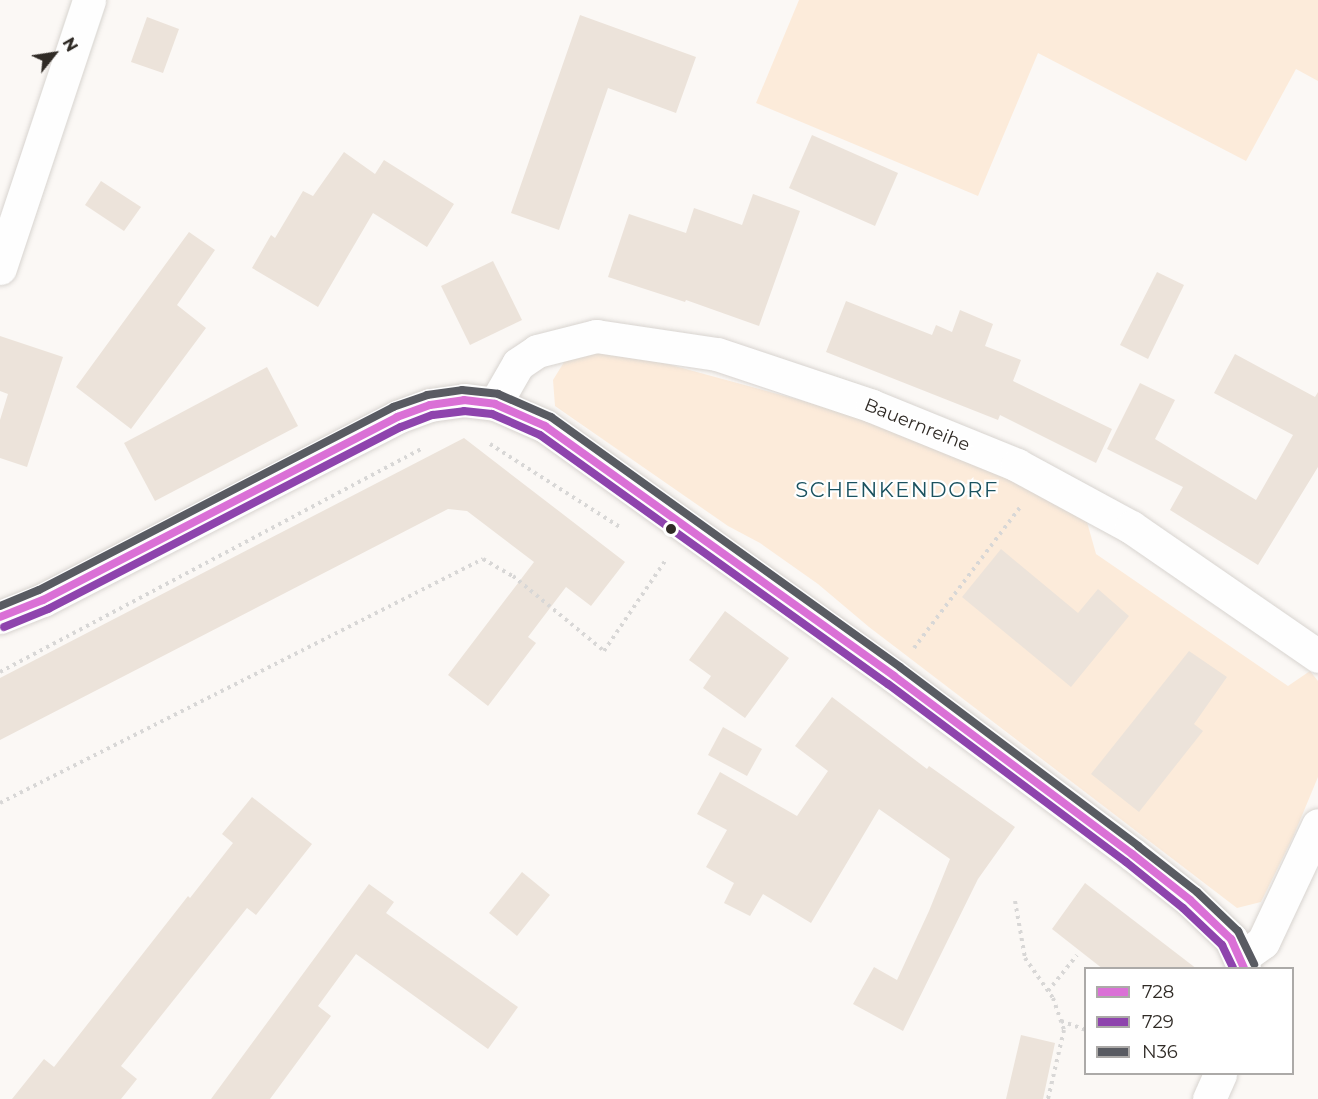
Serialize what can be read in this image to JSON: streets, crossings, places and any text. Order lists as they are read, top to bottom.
{
  "streets": {
    "main road": ["Bauernreihe"]
  },
  "districts": ["SCHENKENDORF"],
  "lines": ["transit line N36", "transit line 728", "transit line 729"],
  "legend": ["728", "729", "N36"],
  "north": "top right"
}
